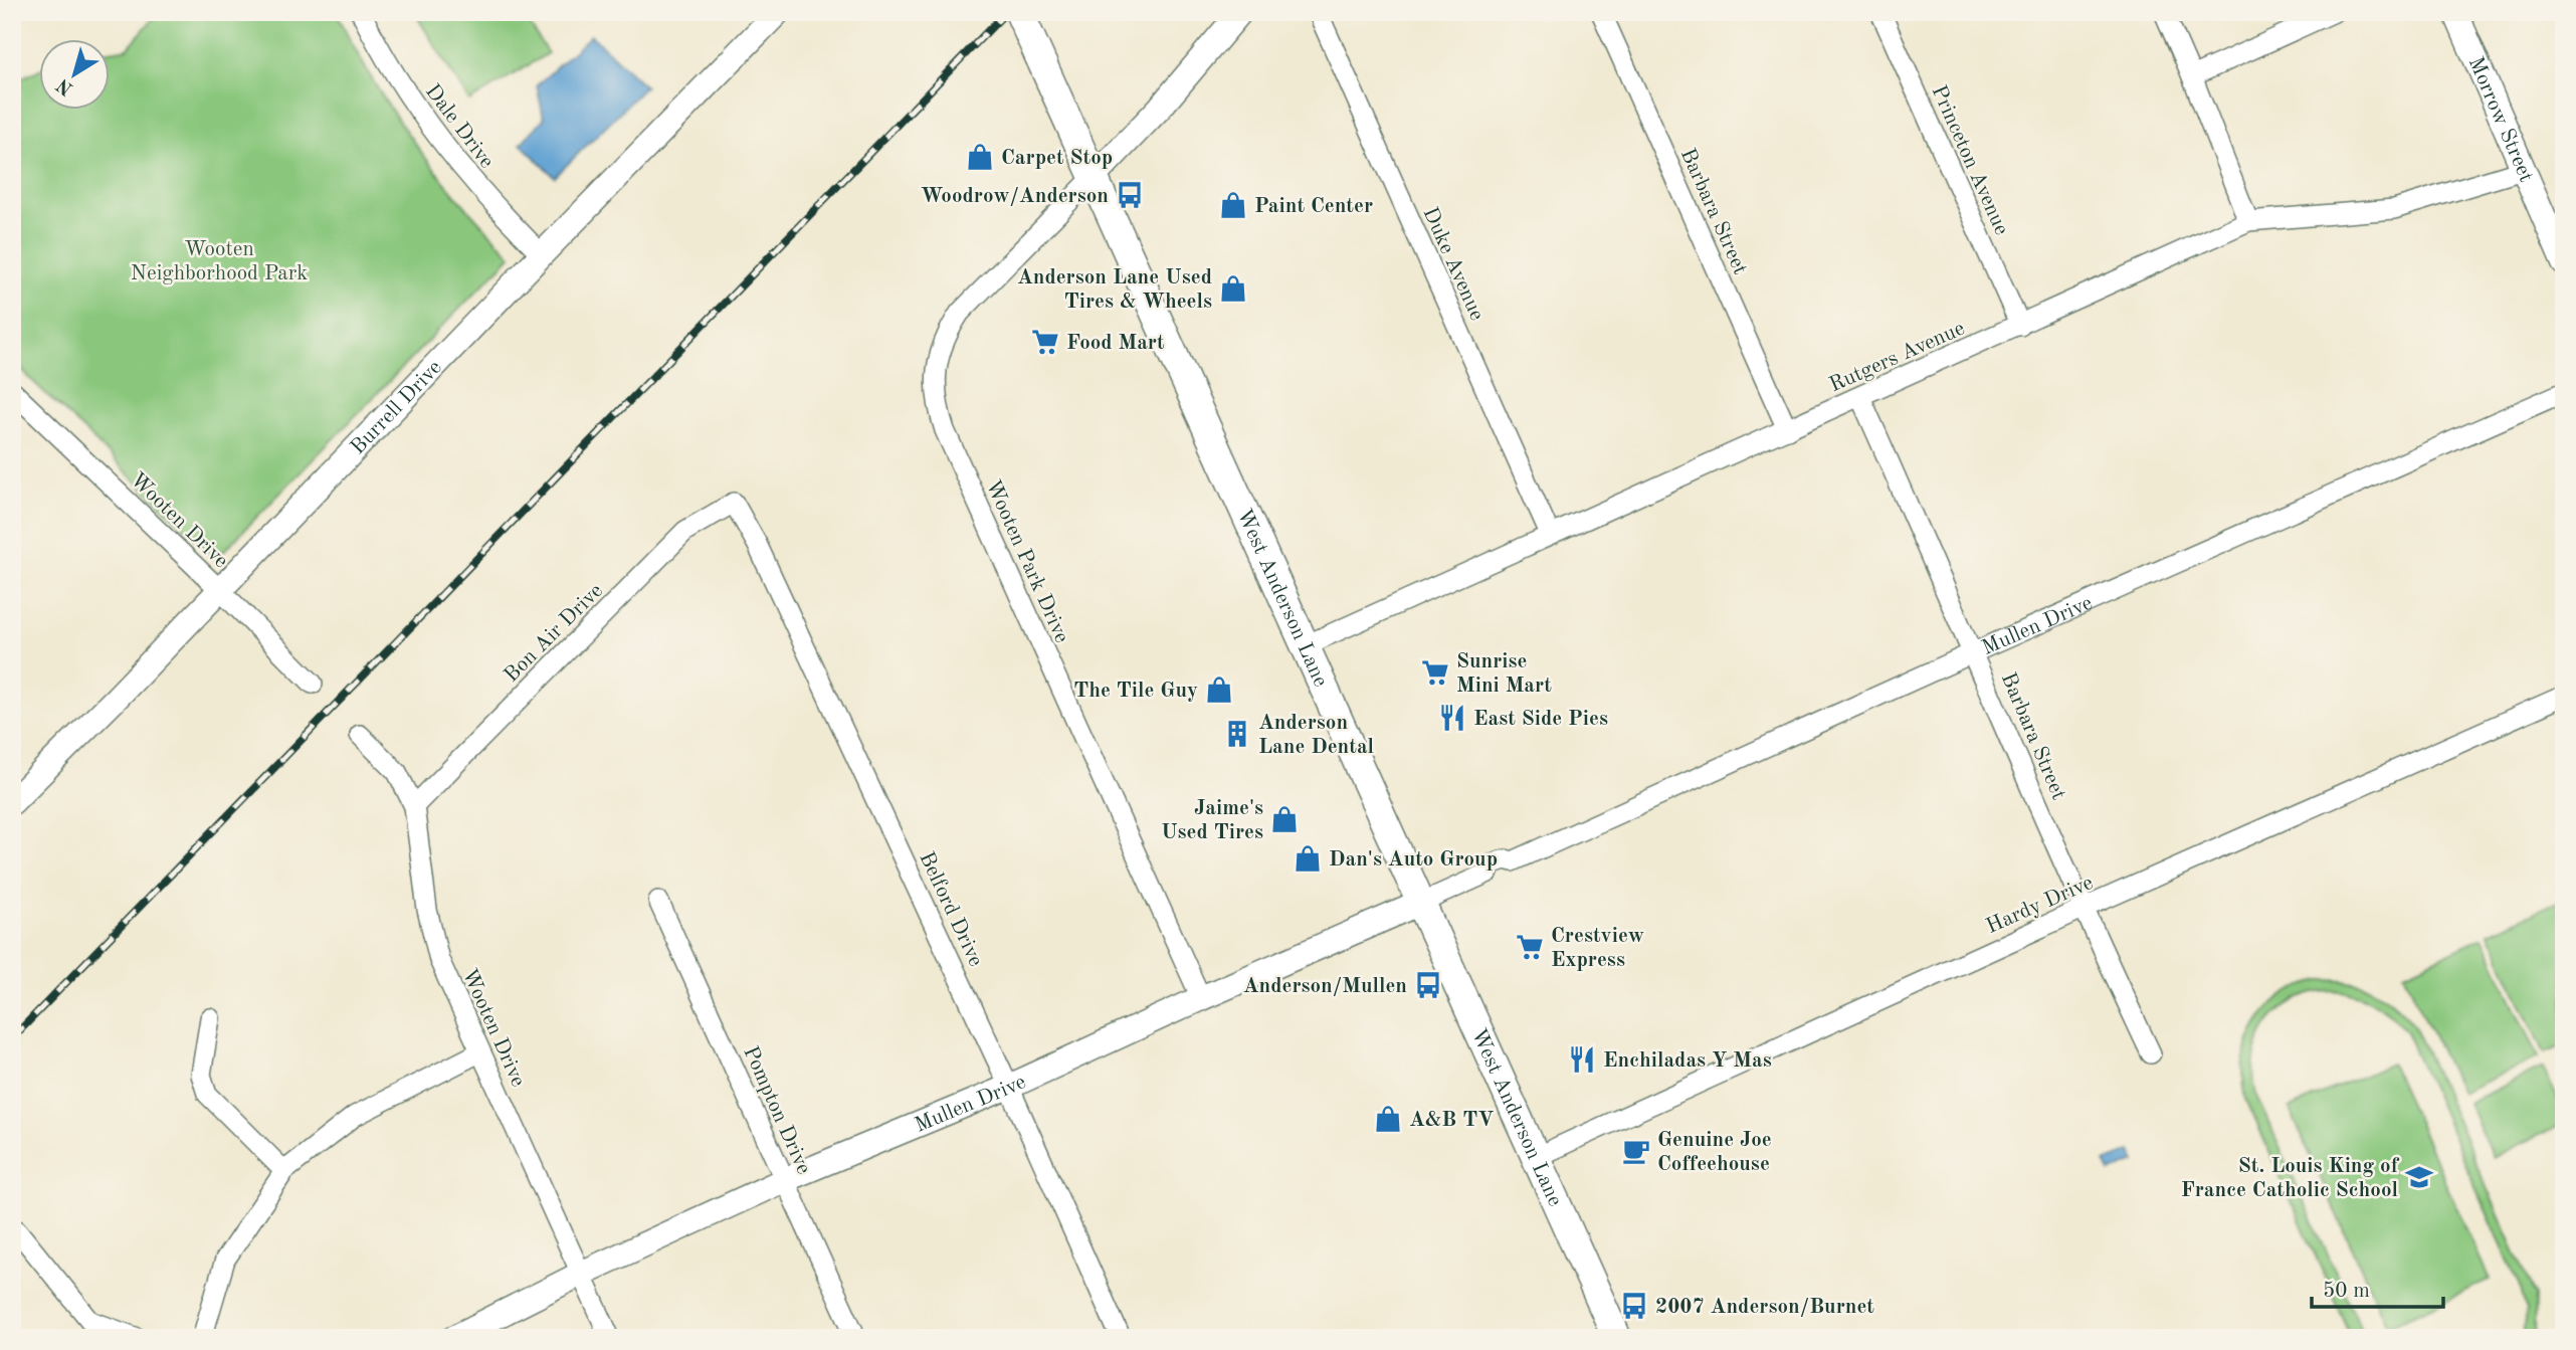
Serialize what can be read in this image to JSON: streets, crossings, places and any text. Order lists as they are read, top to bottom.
{
  "streets": {
    "main road": ["West Anderson Lane"],
    "street": [
      "Morrow Street",
      "Dale Drive",
      "Princeton Avenue",
      "Barbara Street",
      "Duke Avenue",
      "Rutgers Avenue",
      "Burrell Drive",
      "Wooten Drive",
      "Wooten Park Drive",
      "Mullen Drive",
      "Bon Air Drive",
      "Hardy Drive",
      "Belford Drive",
      "Pompton Drive"
    ]
  },
  "crossings": [
    ["Morrow Street", "Rutgers Avenue"],
    ["Dale Drive", "Burrell Drive"],
    ["Princeton Avenue", "Rutgers Avenue"],
    ["Barbara Street", "Rutgers Avenue"],
    ["Barbara Street", "Mullen Drive"],
    ["Barbara Street", "Hardy Drive"],
    ["Duke Avenue", "Rutgers Avenue"],
    ["Rutgers Avenue", "West Anderson Lane"],
    ["Burrell Drive", "Wooten Drive"],
    ["Wooten Drive", "Mullen Drive"],
    ["Wooten Drive", "Bon Air Drive"],
    ["Wooten Park Drive", "West Anderson Lane"],
    ["Wooten Park Drive", "Mullen Drive"],
    ["West Anderson Lane", "Mullen Drive"],
    ["West Anderson Lane", "Hardy Drive"],
    ["Mullen Drive", "Belford Drive"],
    ["Mullen Drive", "Pompton Drive"],
    ["Bon Air Drive", "Belford Drive"]
  ],
  "parks": ["Wooten Neighborhood Park"],
  "places": {
    "shop": [
      "Carpet Stop",
      "Paint Center",
      "Anderson Lane Used Tires & Wheels",
      "The Tile Guy",
      "Jaime's Used Tires",
      "Dan's Auto Group",
      "A&B TV"
    ],
    "bus stop": ["Woodrow/Anderson", "Anderson/Mullen", "2007 Anderson/Burnet"],
    "supermarket": ["Food Mart", "Sunrise Mini Mart", "Crestview Express"],
    "restaurant": ["East Side Pies", "Enchiladas Y Mas"],
    "building": ["Anderson Lane Dental"],
    "cafe": ["Genuine Joe Coffeehouse"],
    "school or university": ["St. Louis King of France Catholic School"]
  },
  "scale_bar": "50 m",
  "north": "bottom left"
}
